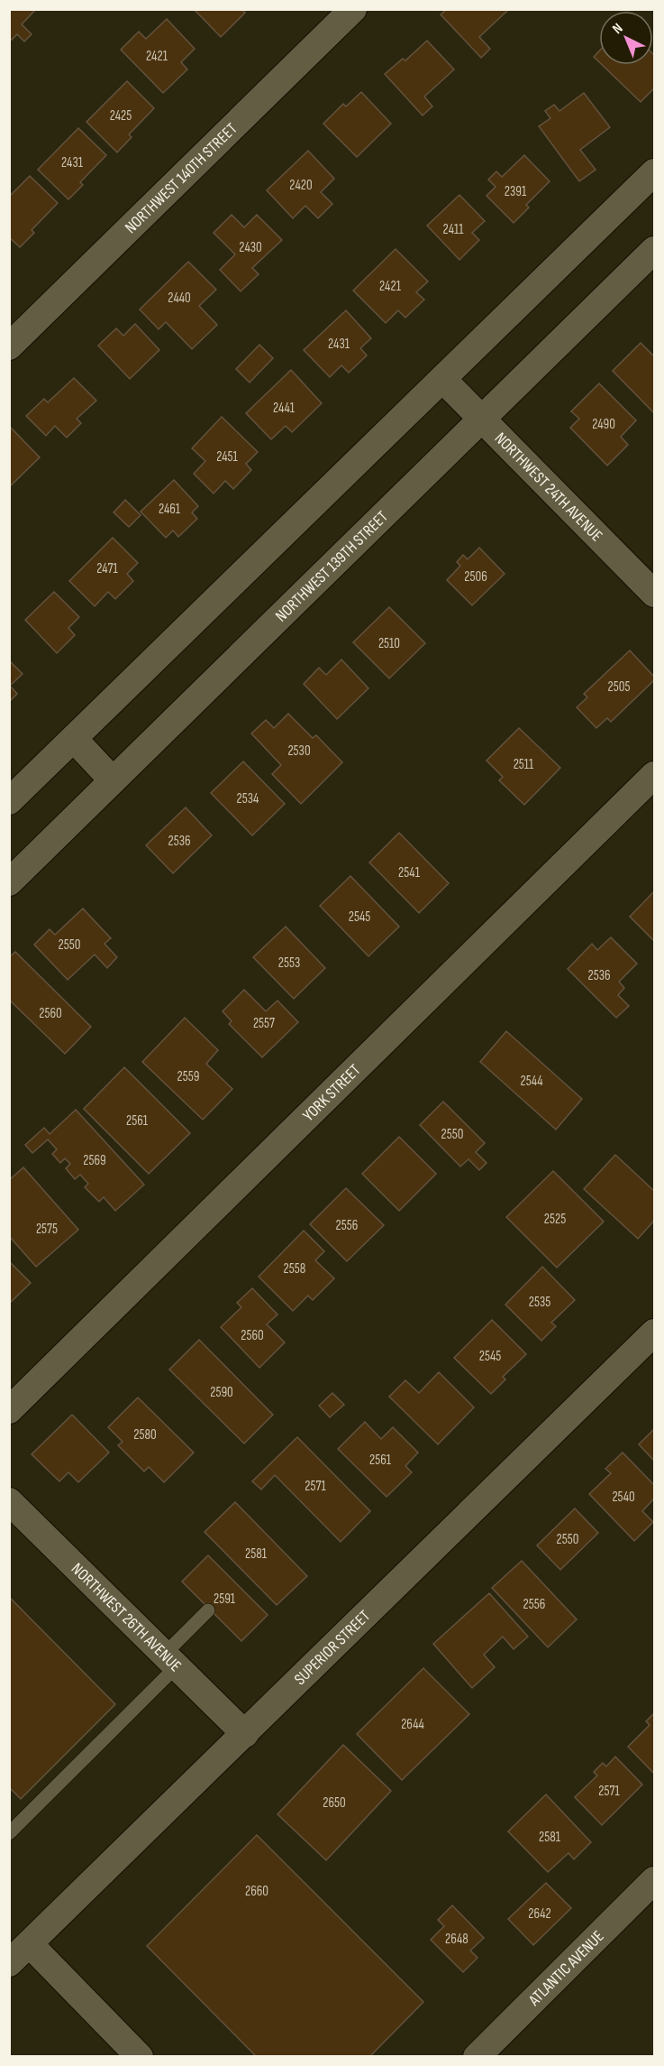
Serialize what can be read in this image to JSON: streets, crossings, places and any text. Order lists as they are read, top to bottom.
{
  "streets": {
    "street": [
      "NORTHWEST 140TH STREET",
      "NORTHWEST 24TH AVENUE",
      "NORTHWEST 139TH STREET",
      "YORK STREET",
      "NORTHWEST 26TH AVENUE",
      "SUPERIOR STREET",
      "ATLANTIC AVENUE"
    ]
  },
  "crossings": [
    ["NORTHWEST 24TH AVENUE", "NORTHWEST 139TH STREET"],
    ["NORTHWEST 26TH AVENUE", "SUPERIOR STREET"]
  ],
  "house_numbers": [
    "2421",
    "2425",
    "2431",
    "2420",
    "2391",
    "2411",
    "2430",
    "2421",
    "2440",
    "2431",
    "2441",
    "2490",
    "2451",
    "2461",
    "2471",
    "2506",
    "2510",
    "2505",
    "2530",
    "2511",
    "2534",
    "2536",
    "2541",
    "2545",
    "2550",
    "2553",
    "2536",
    "2560",
    "2557",
    "2559",
    "2544",
    "2561",
    "2550",
    "2569",
    "2525",
    "2556",
    "2575",
    "2558",
    "2535",
    "2560",
    "2545",
    "2590",
    "2580",
    "2561",
    "2571",
    "2540",
    "2550",
    "2581",
    "2591",
    "2556",
    "2644",
    "2571",
    "2650",
    "2581",
    "2660",
    "2642",
    "2648"
  ],
  "north": "top left"
}
